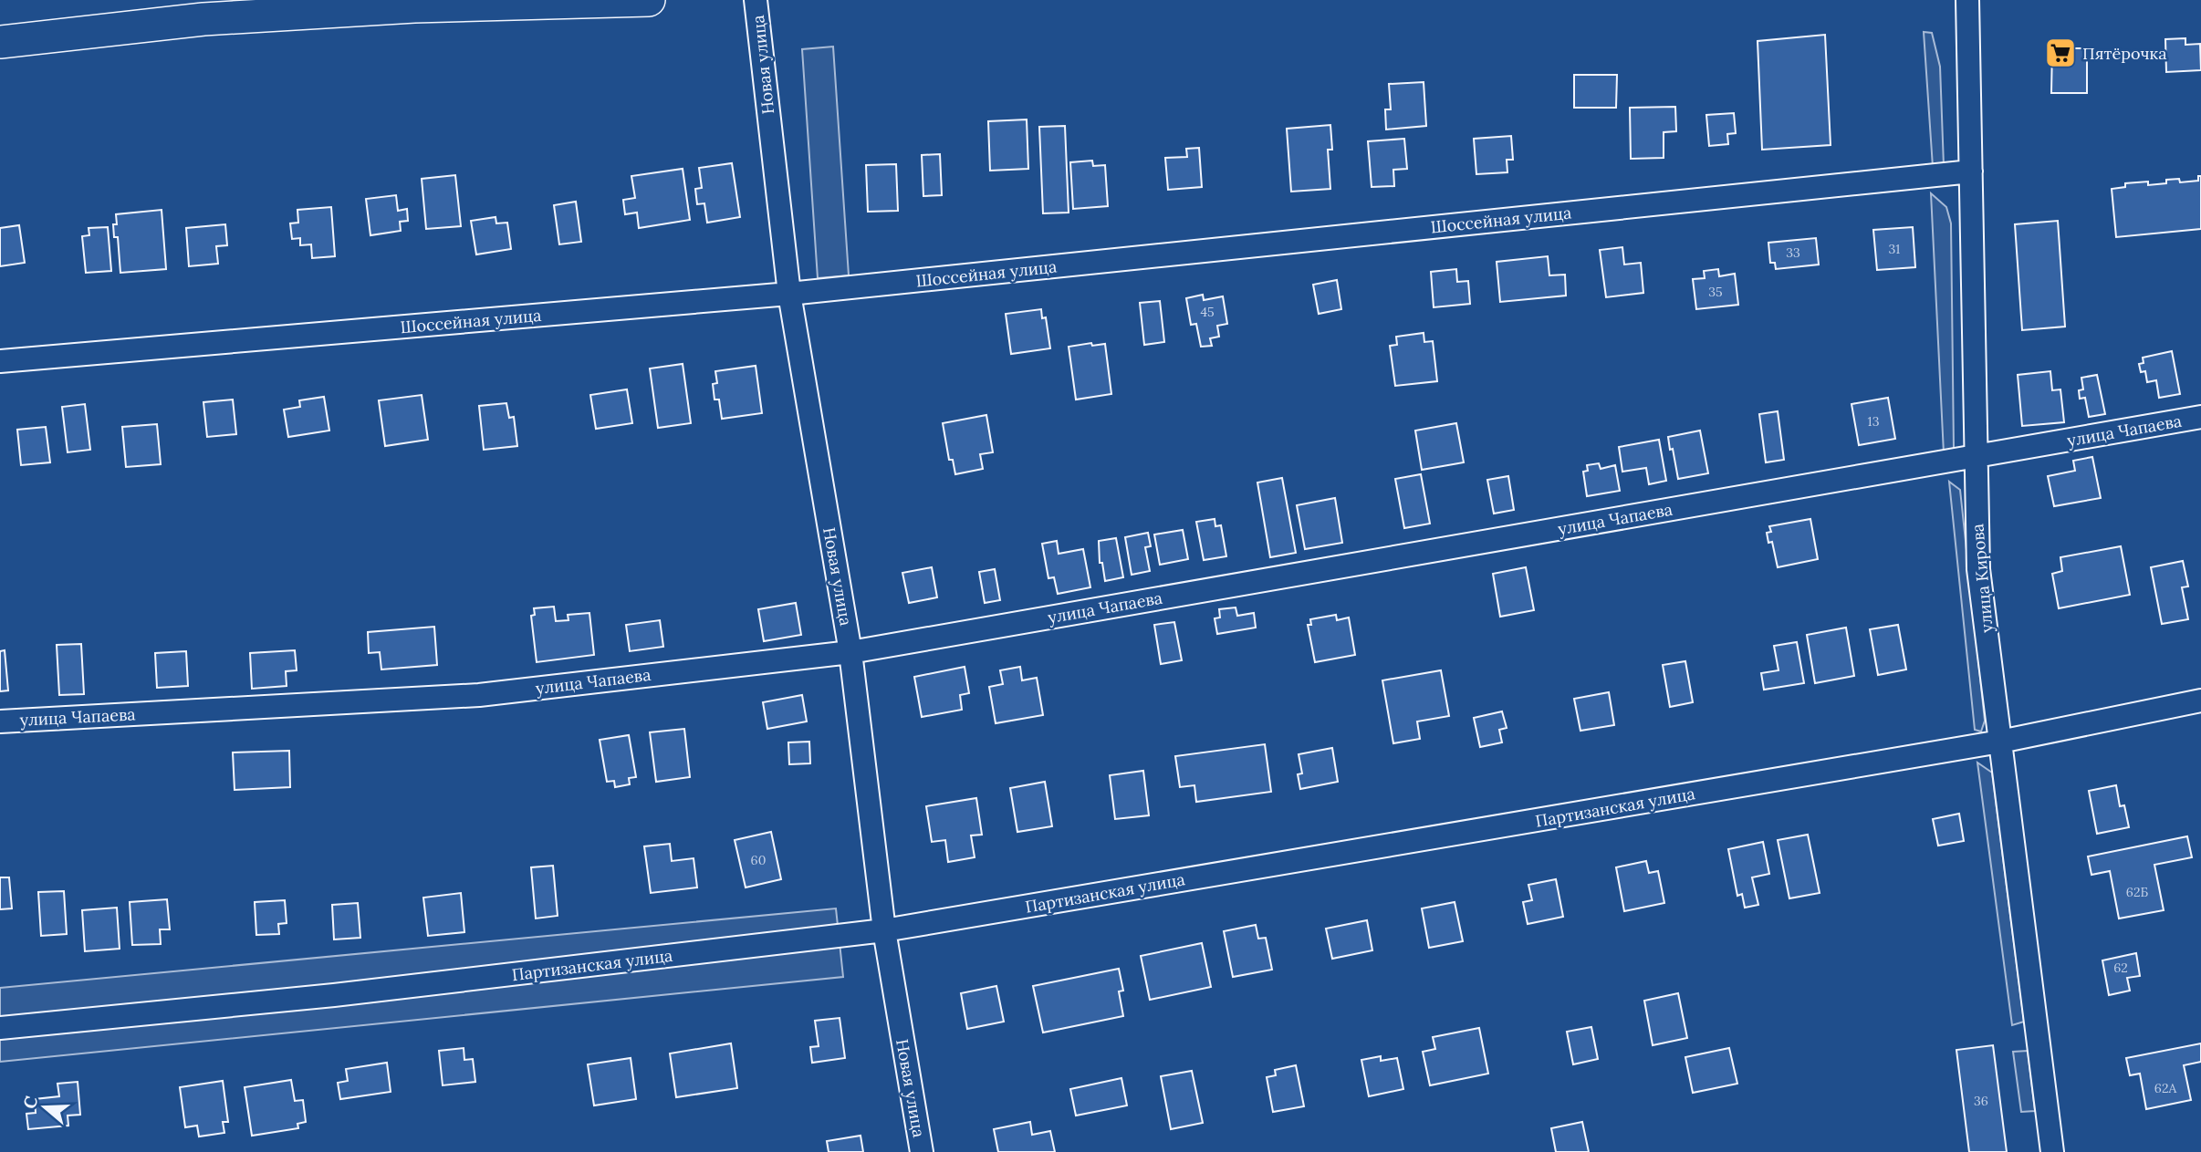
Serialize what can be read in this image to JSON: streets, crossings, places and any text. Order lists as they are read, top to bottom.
{
  "streets": {
    "street": [
      "Новая улица",
      "Шоссейная улица",
      "улица Чапаева",
      "улица Кирова",
      "Партизанская улица"
    ]
  },
  "crossings": [
    ["Новая улица", "Шоссейная улица"],
    ["Новая улица", "улица Чапаева"],
    ["Новая улица", "Партизанская улица"],
    ["Шоссейная улица", "улица Кирова"],
    ["улица Чапаева", "улица Кирова"],
    ["улица Кирова", "Партизанская улица"]
  ],
  "places": {
    "supermarket": ["Пятёрочка"]
  },
  "house_numbers": [
    "31",
    "33",
    "35",
    "45",
    "13",
    "60",
    "62Б",
    "62",
    "62А",
    "36"
  ],
  "north": "left"
}
